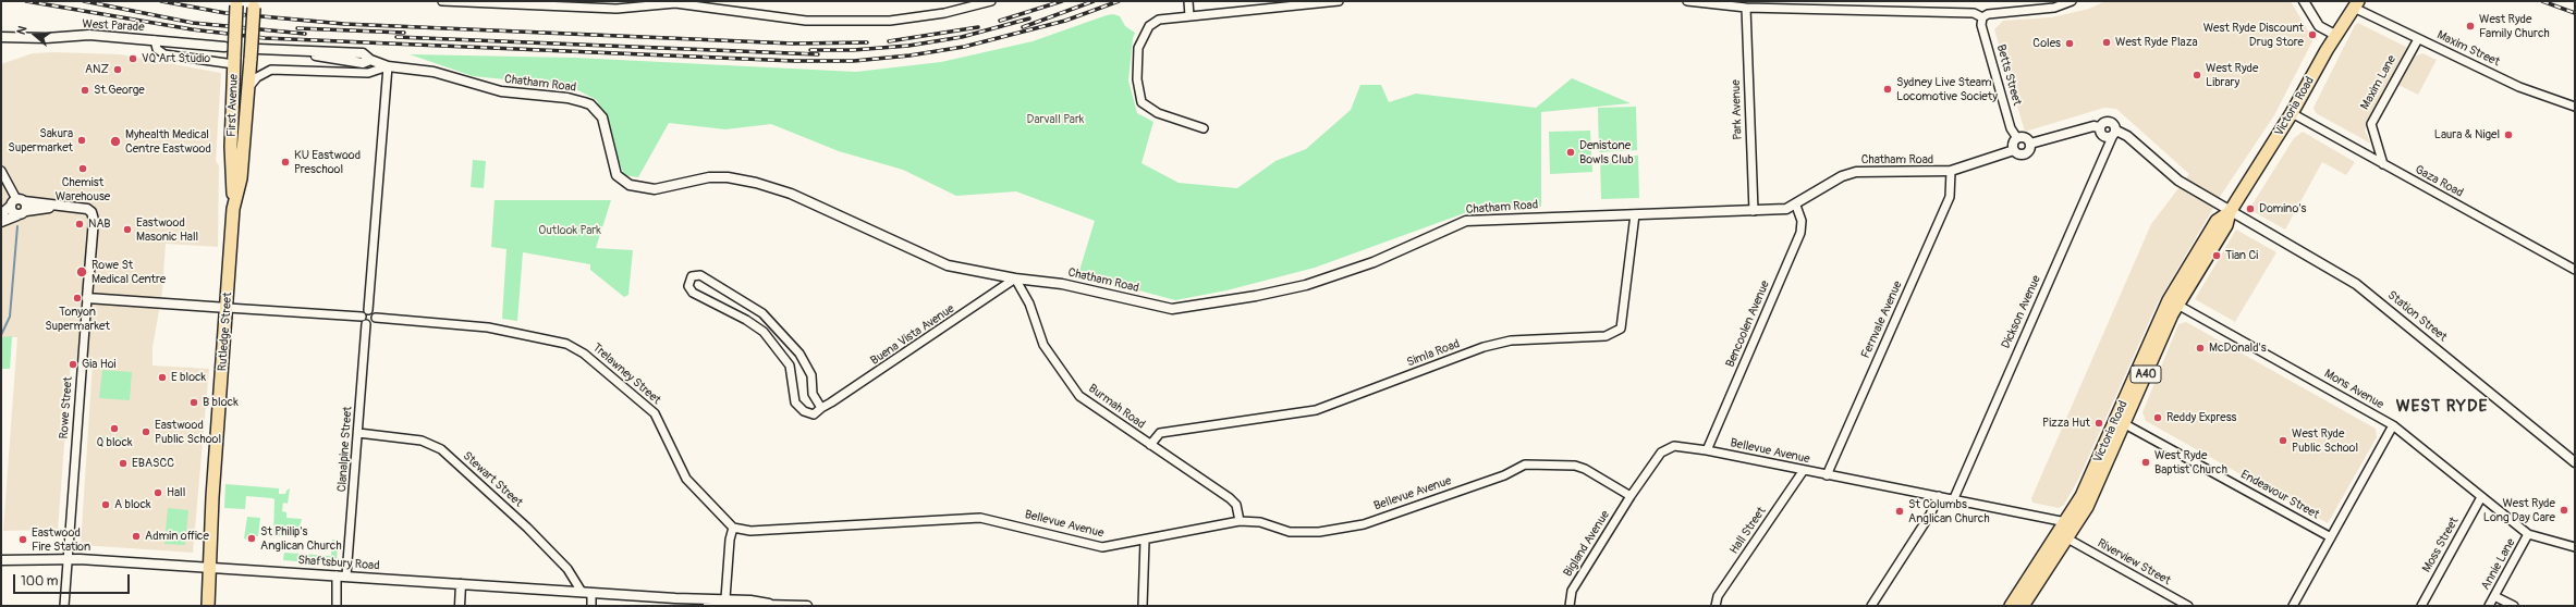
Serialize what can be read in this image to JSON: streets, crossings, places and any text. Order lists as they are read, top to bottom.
{
  "streets": {
    "main road": [
      "First Avenue",
      "Victoria Road",
      "Rutledge Street",
      "A40"
    ],
    "street": [
      "West Parade",
      "Maxim Street",
      "Betts Street",
      "Maxim Lane",
      "Chatham Road",
      "Park Avenue",
      "Gaza Road",
      "Dickson Avenue",
      "Station Street",
      "Fernvale Avenue",
      "Bencoolen Avenue",
      "Buena Vista Avenue",
      "Simla Road",
      "Trelawney Street",
      "Mons Avenue",
      "Burmah Road",
      "Rowe Street",
      "Clanalpine Street",
      "Bellevue Avenue",
      "Stewart Street",
      "Endeavour Street",
      "Hall Street",
      "Bigland Avenue",
      "Moss Street",
      "Riverview Street",
      "Shaftsbury Road",
      "Annie Lane"
    ]
  },
  "crossings": [
    ["Maxim Street", "Maxim Lane"],
    ["Maxim Street", "Victoria Road"],
    ["Betts Street", "Chatham Road"],
    ["Maxim Lane", "Gaza Road"],
    ["Chatham Road", "Park Avenue"],
    ["Chatham Road", "Fernvale Avenue"],
    ["Chatham Road", "Bencoolen Avenue"],
    ["Chatham Road", "Rutledge Street"],
    ["Chatham Road", "Buena Vista Avenue"],
    ["Chatham Road", "Simla Road"],
    ["Chatham Road", "Burmah Road"],
    ["First Avenue", "Rutledge Street"],
    ["Victoria Road", "Gaza Road"],
    ["Victoria Road", "Station Street"],
    ["Victoria Road", "Mons Avenue"],
    ["Victoria Road", "Bellevue Avenue"],
    ["Victoria Road", "Endeavour Street"],
    ["Victoria Road", "Riverview Street"],
    ["Dickson Avenue", "Bellevue Avenue"],
    ["Fernvale Avenue", "Bellevue Avenue"],
    ["Bencoolen Avenue", "Bellevue Avenue"],
    ["Rutledge Street", "Shaftsbury Road"],
    ["Buena Vista Avenue", "Burmah Road"],
    ["Simla Road", "Burmah Road"],
    ["Trelawney Street", "Clanalpine Street"],
    ["Trelawney Street", "Bellevue Avenue"],
    ["Mons Avenue", "Moss Street"],
    ["Mons Avenue", "Annie Lane"],
    ["Burmah Road", "Bellevue Avenue"],
    ["Rowe Street", "Shaftsbury Road"],
    ["Clanalpine Street", "Stewart Street"],
    ["Clanalpine Street", "Shaftsbury Road"],
    ["Bellevue Avenue", "Hall Street"],
    ["Bellevue Avenue", "Bigland Avenue"],
    ["Stewart Street", "Shaftsbury Road"]
  ],
  "districts": ["WEST RYDE"],
  "parks": ["Darvall Park", "Outlook Park"],
  "places": [
    "West Ryde Family Church",
    "West Ryde Discount Drug Store",
    "West Ryde Plaza",
    "Coles",
    "VQ Art Studio",
    "ANZ",
    "West Ryde Library",
    "Sydney Live Steam Locomotive Society",
    "St.George",
    "Laura & Nigel",
    "Sakura Supermarket",
    "Myhealth Medical Centre Eastwood",
    "Denistone Bowls Club",
    "KU Eastwood Preschool",
    "Chemist Warehouse",
    "Domino's",
    "NAB",
    "Eastwood Masonic Hall",
    "Tian Ci",
    "Rowe St Medical Centre",
    "Tonyon Supermarket",
    "McDonald's",
    "Gia Hoi",
    "E block",
    "B block",
    "Reddy Express",
    "Pizza Hut",
    "Q block",
    "Eastwood Public School",
    "West Ryde Public School",
    "West Ryde Baptist Church",
    "EBASCC",
    "Hall",
    "A block",
    "West Ryde Long Day Care",
    "St Columbs Anglican Church",
    "Admin office",
    "St Philip's Anglican Church",
    "Eastwood Fire Station"
  ],
  "scale_bar": "100 m",
  "north": "left"
}
